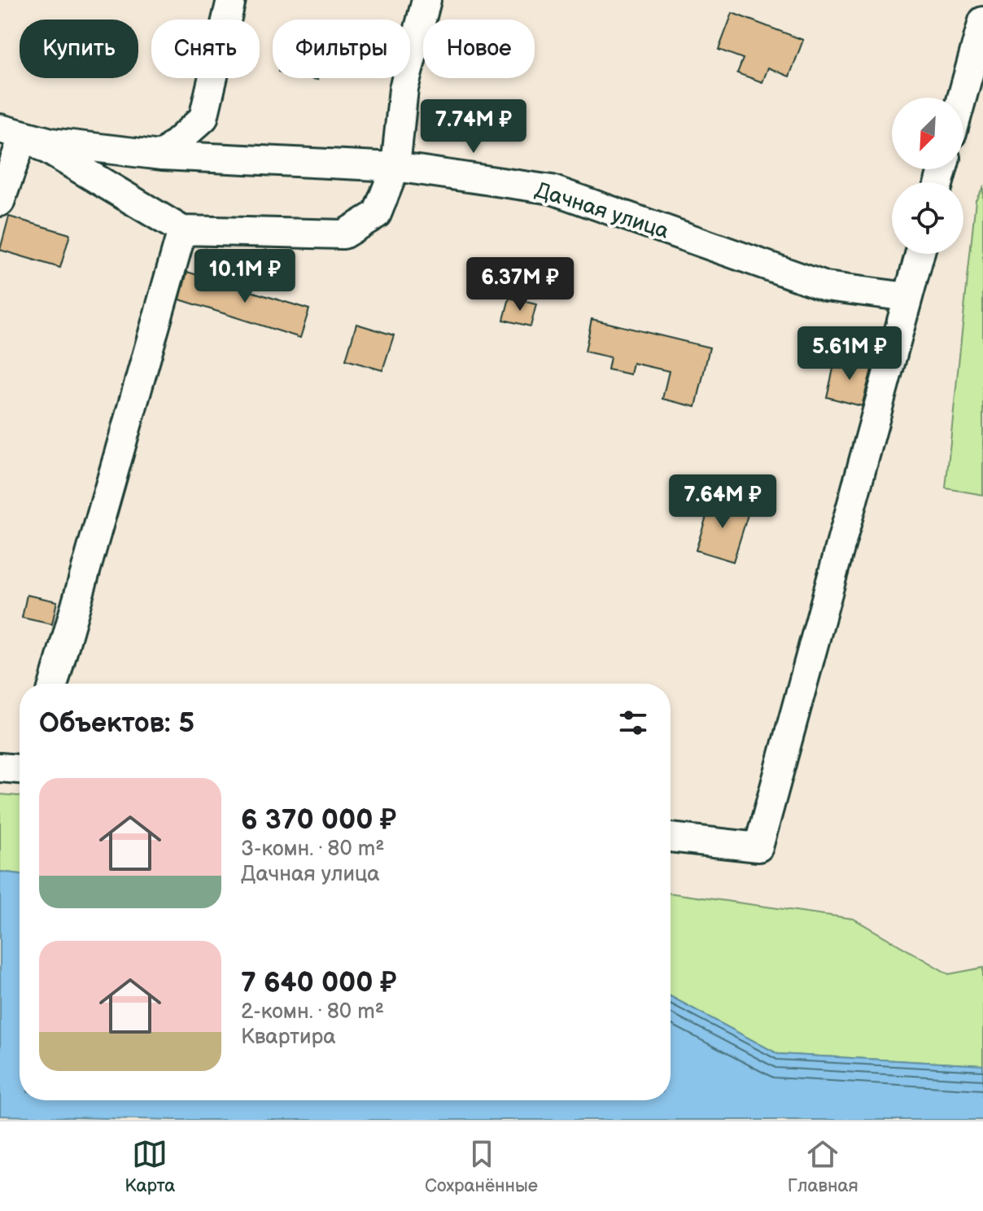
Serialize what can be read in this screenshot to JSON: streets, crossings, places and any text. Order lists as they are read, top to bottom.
{
  "streets": {
    "street": ["Дачная улица"]
  },
  "north": "bottom left",
  "page": {
    "chip": [
      "Купить",
      "Снять",
      "Фильтры",
      "Новое"
    ],
    "price": [
      "7.74M ₽",
      "10.1M ₽",
      "6.37M ₽",
      "5.61M ₽",
      "7.64M ₽"
    ],
    "heading": "Объектов: 5",
    "list": [
      {
        "name": "6 370 000 ₽",
        "note": "3-комн. · 80 m² · Дачная улица"
      },
      {
        "name": "7 640 000 ₽",
        "note": "2-комн. · 80 m² · Квартира"
      }
    ],
    "tabs": ["Карта", "Сохранённые", "Главная"]
  }
}
